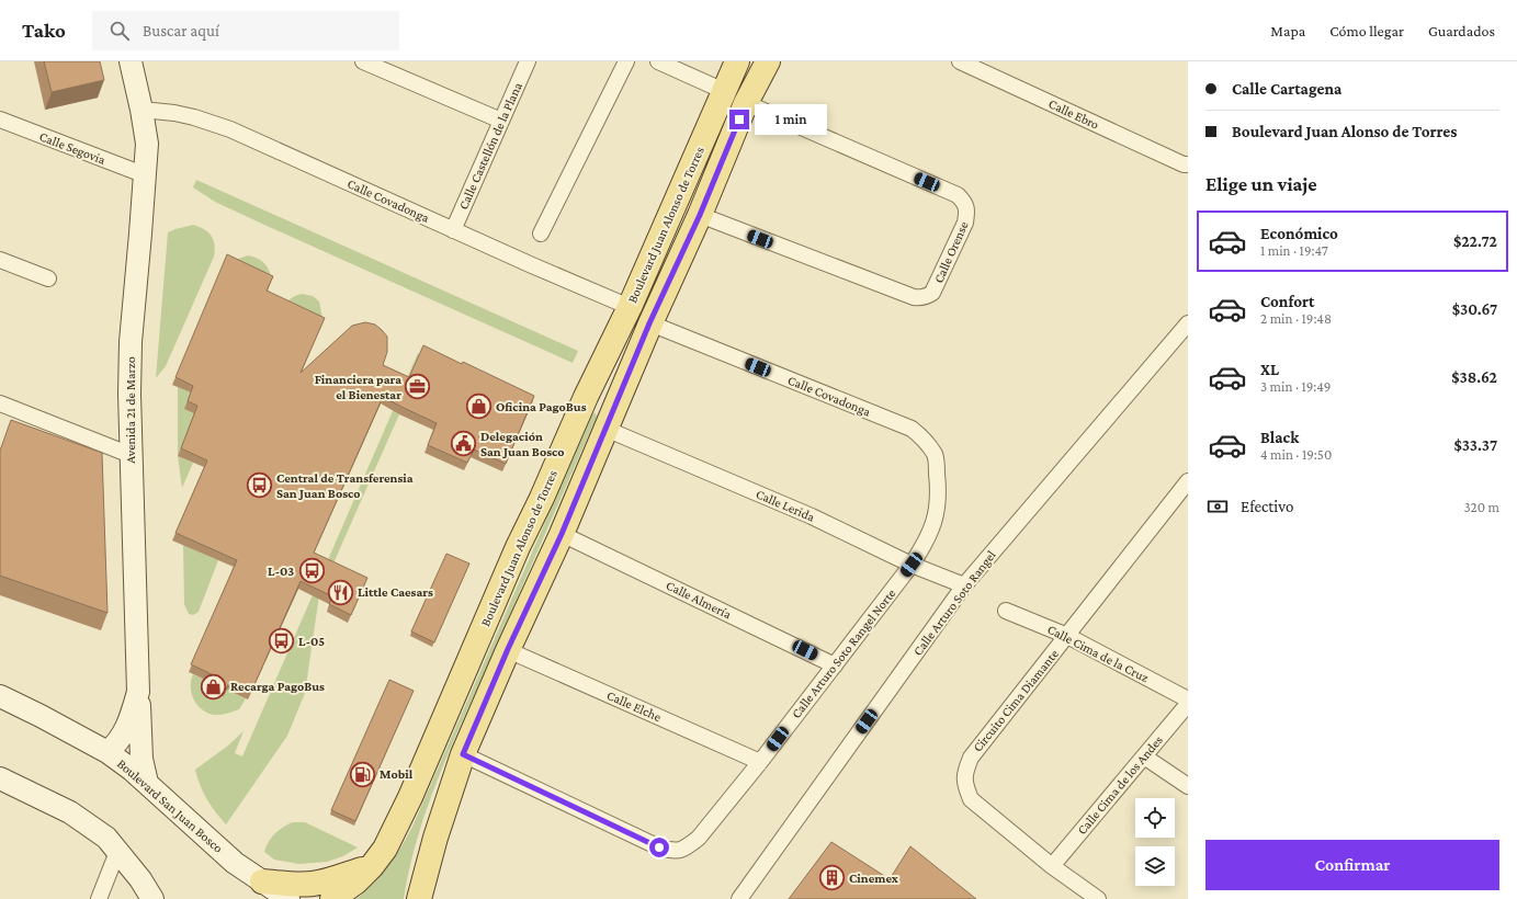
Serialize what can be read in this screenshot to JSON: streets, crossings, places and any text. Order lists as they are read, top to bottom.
{
  "streets": {
    "main road": ["Boulevard Juan Alonso de Torres"],
    "street": [
      "Calle Ebro",
      "Calle Castellón de la Plana",
      "Calle Segovia",
      "Calle Covadonga",
      "Calle Orense",
      "Avenida 21 de Marzo",
      "Calle Lerida",
      "Calle Almería",
      "Calle Arturo Soto Rangel",
      "Calle Arturo Soto Rangel Norte",
      "Calle Cima de la Cruz",
      "Circuito Cima Diamante",
      "Calle Elche",
      "Calle Cima de los Andes",
      "Boulevard San Juan Bosco"
    ]
  },
  "crossings": [
    ["Calle Castellón de la Plana", "Calle Covadonga"],
    ["Calle Segovia", "Avenida 21 de Marzo"],
    ["Calle Covadonga", "Boulevard Juan Alonso de Torres"],
    ["Calle Covadonga", "Avenida 21 de Marzo"],
    ["Calle Covadonga", "Calle Arturo Soto Rangel Norte"],
    ["Boulevard Juan Alonso de Torres", "Calle Orense"],
    ["Boulevard Juan Alonso de Torres", "Calle Lerida"],
    ["Boulevard Juan Alonso de Torres", "Calle Almería"],
    ["Boulevard Juan Alonso de Torres", "Calle Arturo Soto Rangel Norte"],
    ["Boulevard Juan Alonso de Torres", "Calle Elche"],
    ["Avenida 21 de Marzo", "Boulevard San Juan Bosco"],
    ["Calle Lerida", "Calle Arturo Soto Rangel"],
    ["Calle Lerida", "Calle Arturo Soto Rangel Norte"],
    ["Calle Almería", "Calle Arturo Soto Rangel Norte"],
    ["Calle Arturo Soto Rangel Norte", "Calle Elche"],
    ["Calle Cima de la Cruz", "Circuito Cima Diamante"],
    ["Circuito Cima Diamante", "Calle Cima de los Andes"]
  ],
  "places": {
    "office": ["Financiera para el Bienestar"],
    "shop": ["Oficina PagoBus", "Recarga PagoBus"],
    "public building": ["Delegación San Juan Bosco"],
    "bus stop": ["Central de Transferensia San Juan Bosco", "L-03", "L-05"],
    "restaurant": ["Little Caesars"],
    "fuel station": ["Mobil"],
    "building": ["Cinemex"]
  },
  "page": {
    "header": "Tako",
    "search": "Buscar aquí",
    "nav": ["Mapa", "Cómo llegar", "Guardados"],
    "banner": ["Calle Cartagena", "Boulevard Juan Alonso de Torres"],
    "bubble": "1 min",
    "heading": "Elige un viaje",
    "list": [
      {
        "name": "Económico",
        "note": "1 min · 19:47",
        "value": "$22.72"
      },
      {
        "name": "Confort",
        "note": "2 min · 19:48",
        "value": "$30.67"
      },
      {
        "name": "XL",
        "note": "3 min · 19:49",
        "value": "$38.62"
      },
      {
        "name": "Black",
        "note": "4 min · 19:50",
        "value": "$33.37"
      }
    ],
    "pay": ["Efectivo", "320 m"],
    "buttons": "Confirmar"
  }
}
